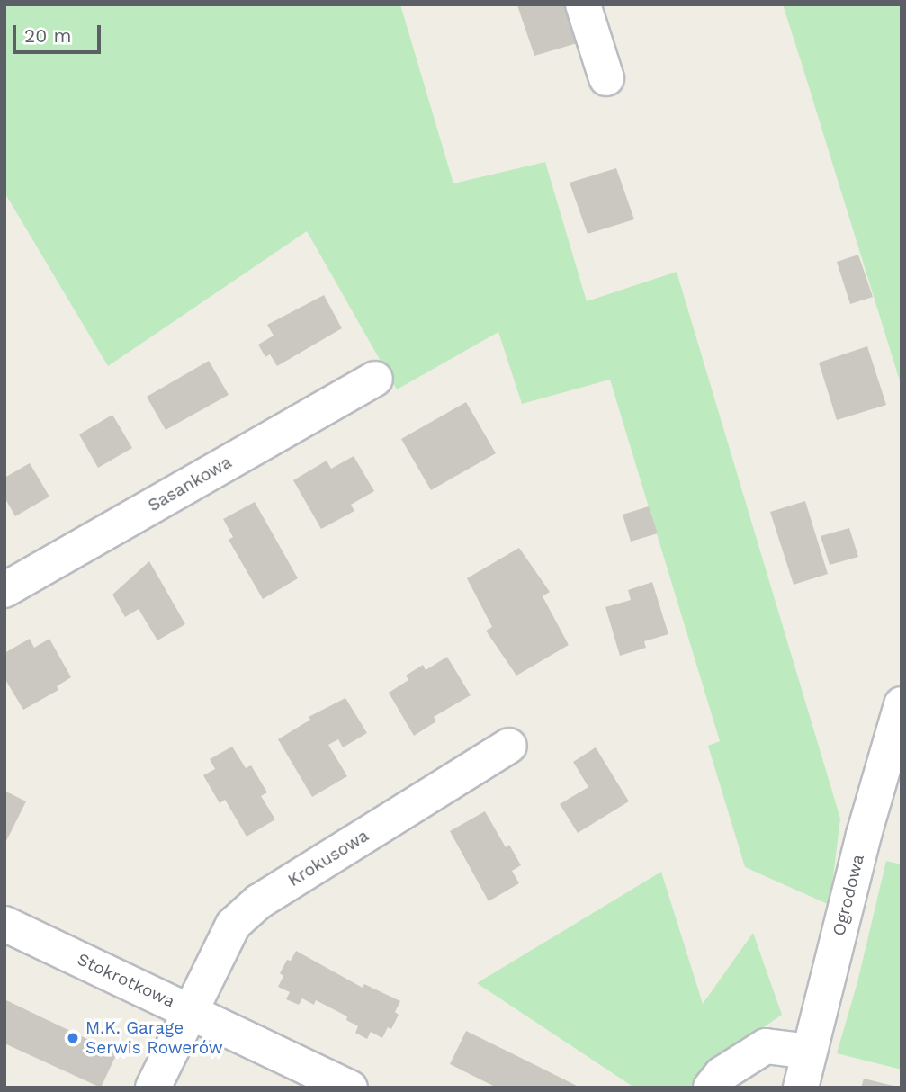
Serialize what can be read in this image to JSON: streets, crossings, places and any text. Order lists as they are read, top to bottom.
{
  "streets": {
    "street": [
      "Sasankowa",
      "Krokusowa",
      "Ogrodowa",
      "Stokrotkowa"
    ]
  },
  "crossings": [
    ["Krokusowa", "Stokrotkowa"]
  ],
  "places": ["M.K. Garage Serwis Rowerów"],
  "scale_bar": "20 m"
}
